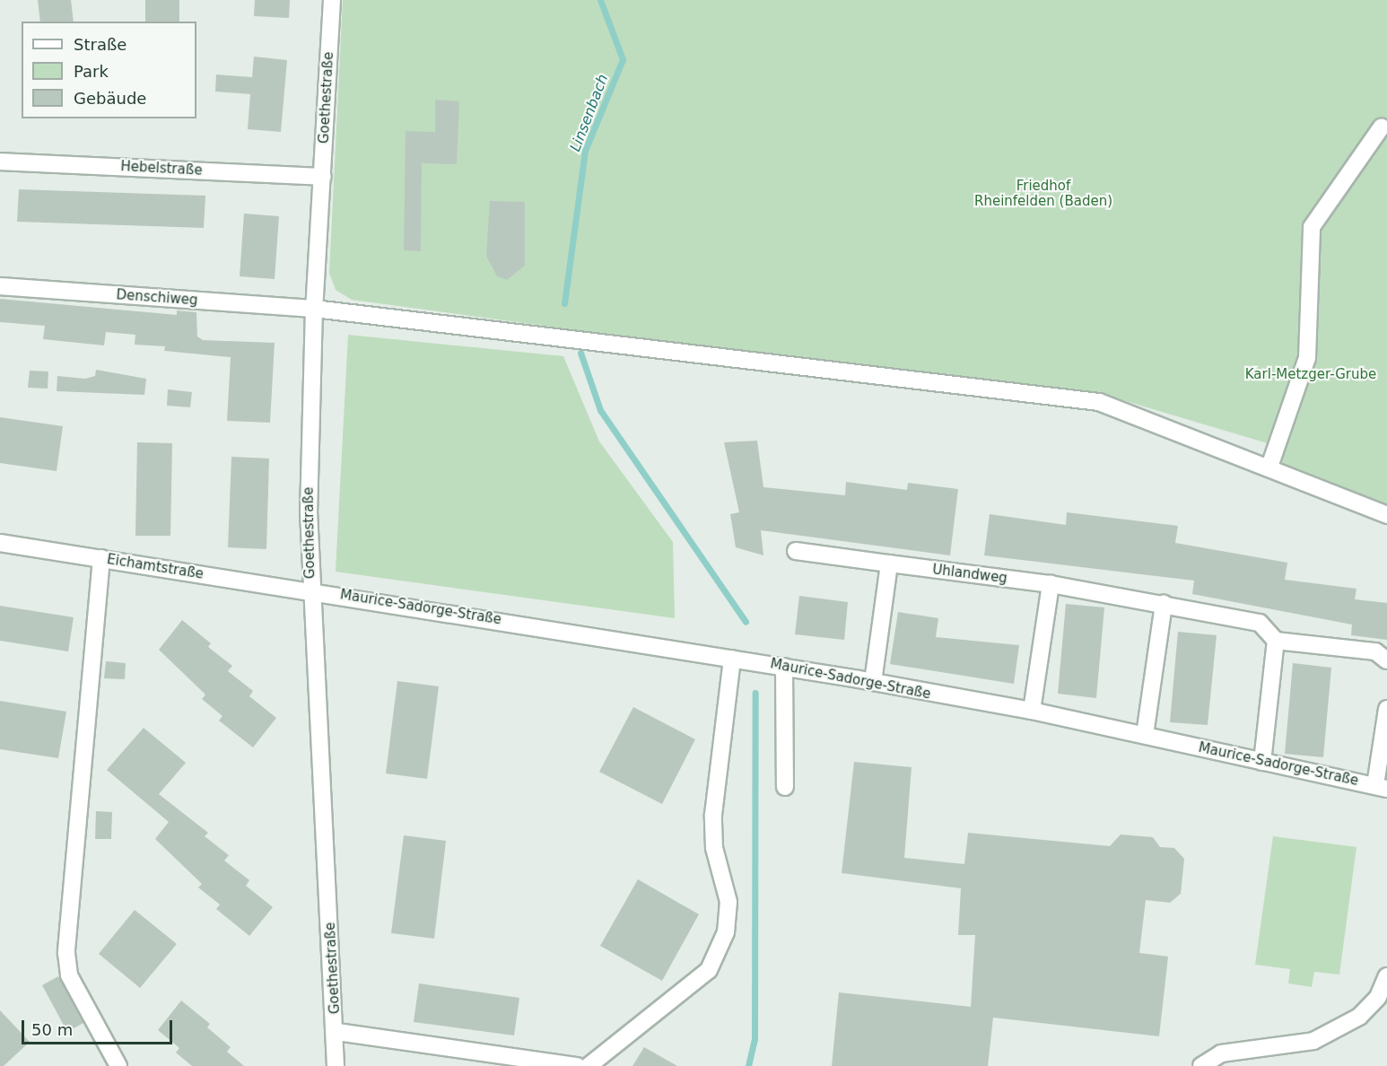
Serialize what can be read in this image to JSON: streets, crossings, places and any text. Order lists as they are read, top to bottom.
{
  "streets": {
    "street": [
      "Goethestraße",
      "Hebelstraße",
      "Denschiweg",
      "Eichamtstraße",
      "Uhlandweg",
      "Maurice-Sadorge-Straße"
    ]
  },
  "crossings": [
    ["Goethestraße", "Hebelstraße"],
    ["Goethestraße", "Denschiweg"],
    ["Goethestraße", "Eichamtstraße"],
    ["Goethestraße", "Maurice-Sadorge-Straße"],
    ["Eichamtstraße", "Maurice-Sadorge-Straße"]
  ],
  "water": ["Linsenbach"],
  "parks": ["Friedhof Rheinfelden (Baden)", "Karl-Metzger-Grube"],
  "legend": ["Straße", "Park", "Gebäude"],
  "scale_bar": "50 m"
}
